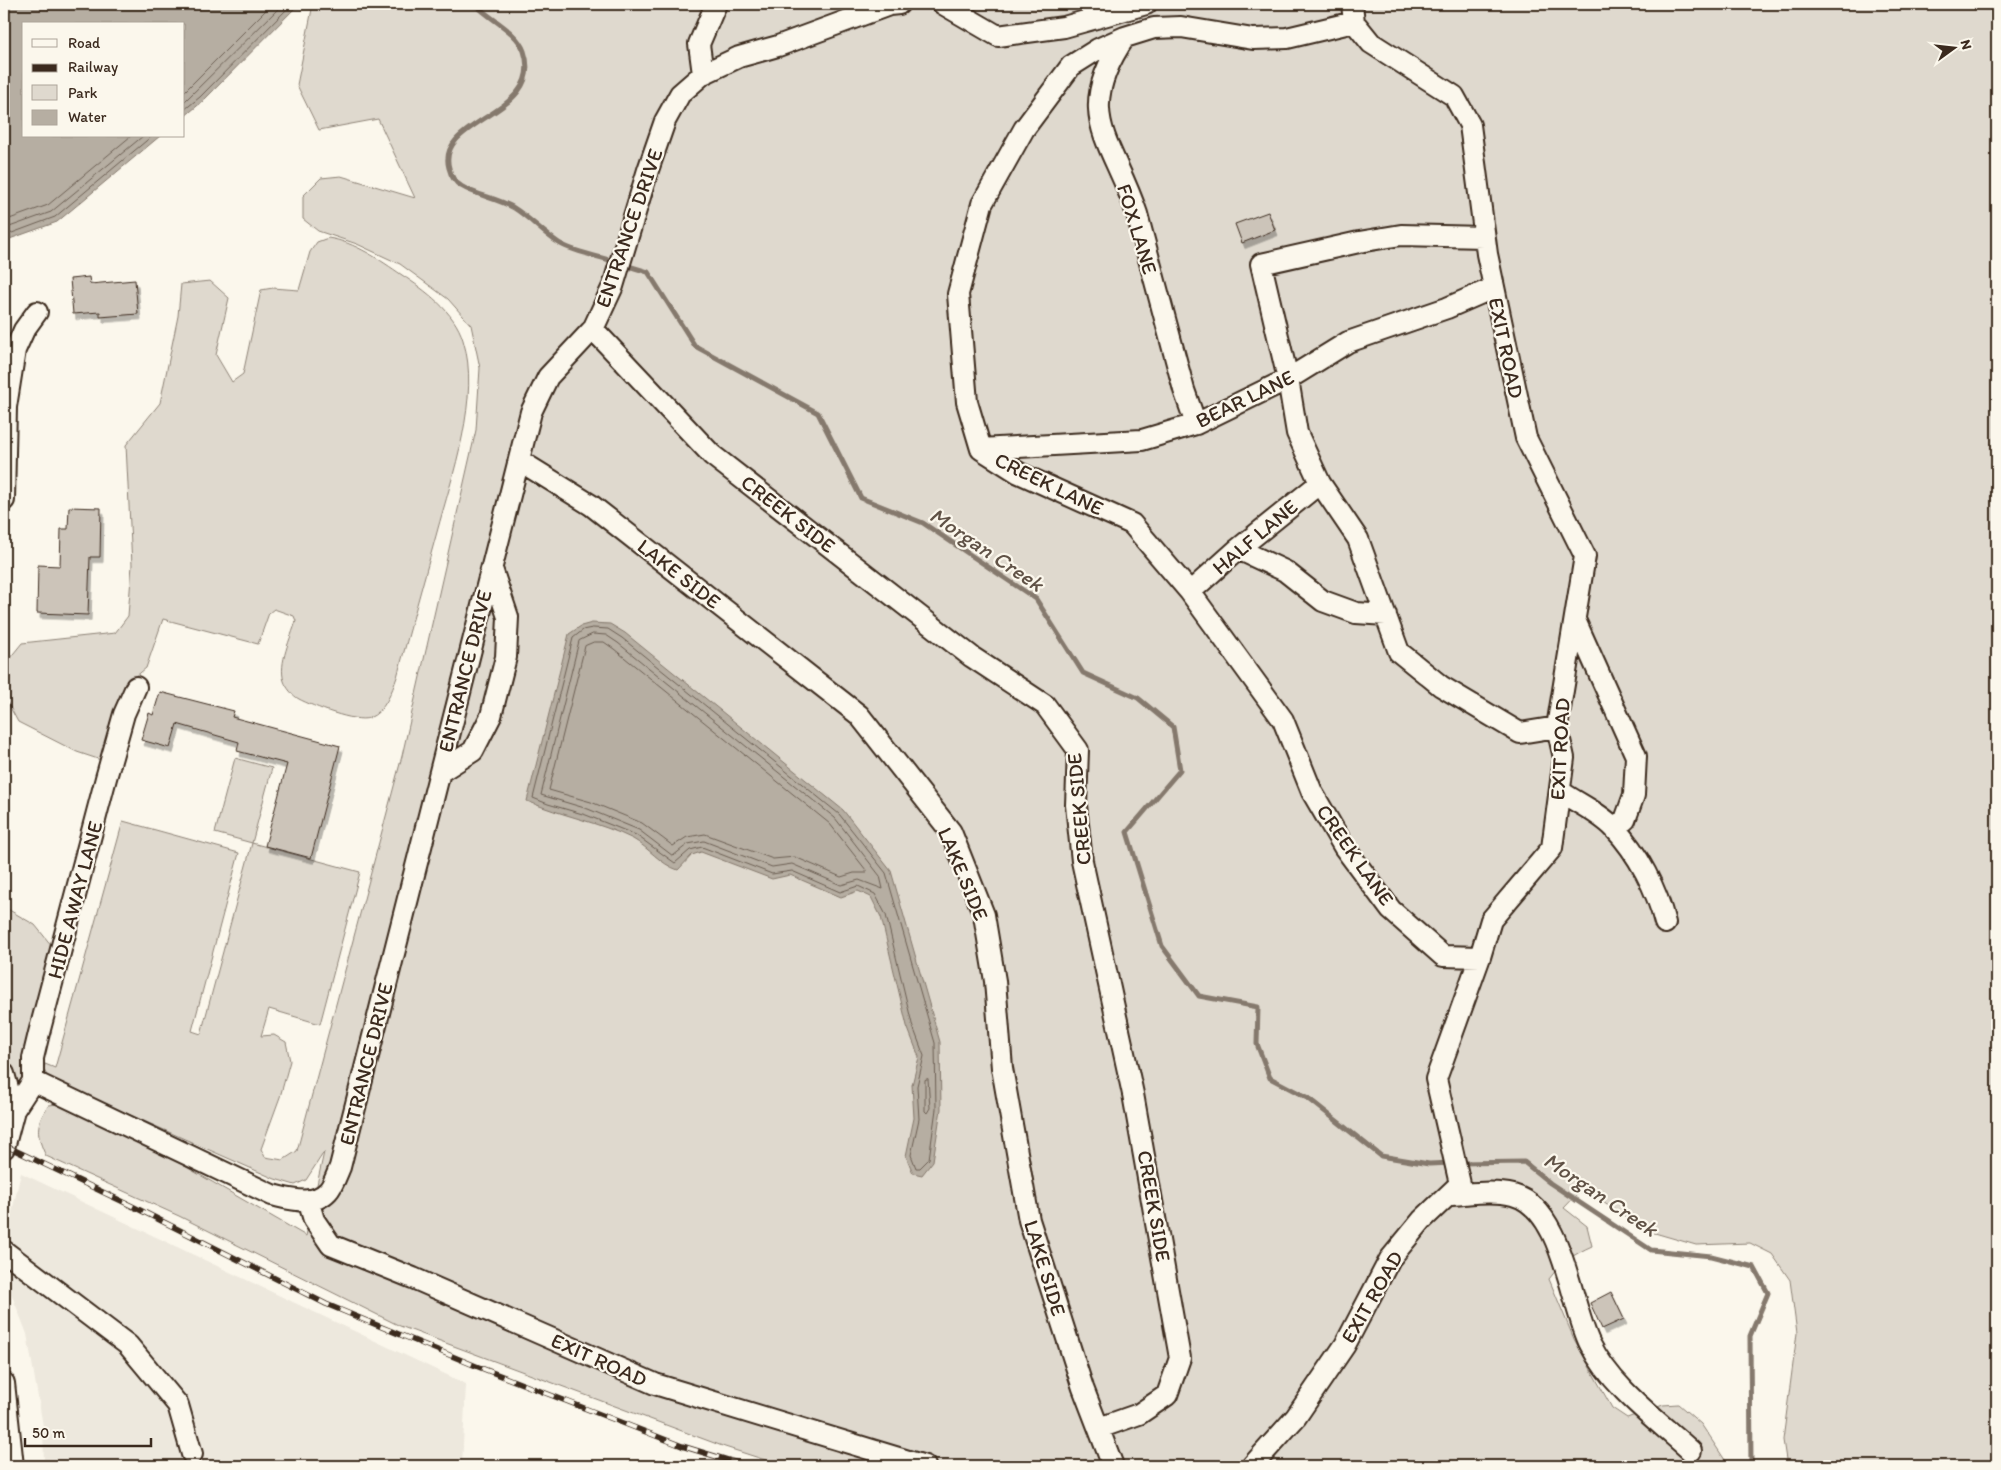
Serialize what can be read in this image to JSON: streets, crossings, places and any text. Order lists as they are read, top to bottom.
{
  "streets": {
    "street": [
      "ENTRANCE DRIVE",
      "FOX LANE",
      "EXIT ROAD",
      "BEAR LANE",
      "CREEK LANE",
      "CREEK SIDE",
      "HALF LANE",
      "LAKE SIDE",
      "HIDE AWAY LANE"
    ]
  },
  "crossings": [
    ["ENTRANCE DRIVE", "EXIT ROAD"],
    ["ENTRANCE DRIVE", "CREEK SIDE"],
    ["ENTRANCE DRIVE", "LAKE SIDE"],
    ["FOX LANE", "BEAR LANE"],
    ["FOX LANE", "CREEK LANE"],
    ["EXIT ROAD", "BEAR LANE"],
    ["EXIT ROAD", "CREEK LANE"],
    ["BEAR LANE", "CREEK LANE"],
    ["CREEK LANE", "HALF LANE"],
    ["CREEK SIDE", "LAKE SIDE"]
  ],
  "water": ["Morgan Creek"],
  "legend": [
    "Road",
    "Railway",
    "Park",
    "Water"
  ],
  "scale_bar": "50 m",
  "north": "right"
}
